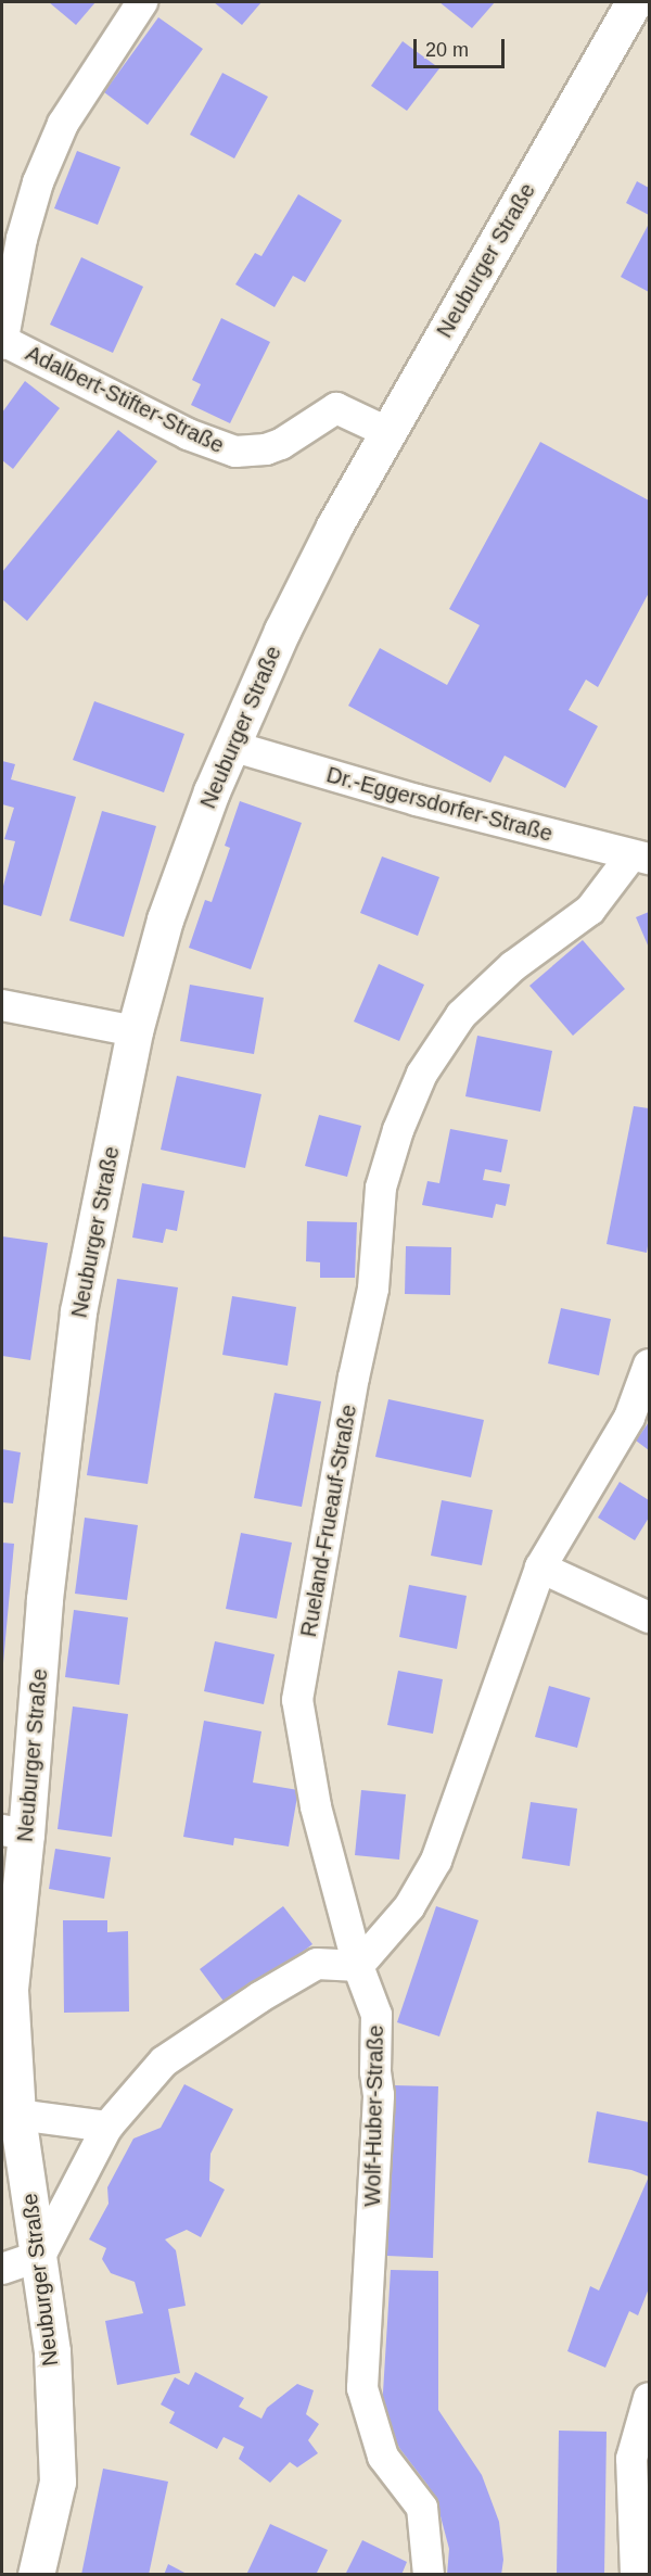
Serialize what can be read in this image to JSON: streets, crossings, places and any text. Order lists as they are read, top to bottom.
{
  "streets": {
    "street": [
      "Neuburger Straße",
      "Adalbert-Stifter-Straße",
      "Dr.-Eggersdorfer-Straße",
      "Rueland-Frueauf-Straße",
      "Wolf-Huber-Straße"
    ]
  },
  "crossings": [
    ["Neuburger Straße", "Adalbert-Stifter-Straße"],
    ["Neuburger Straße", "Dr.-Eggersdorfer-Straße"],
    ["Dr.-Eggersdorfer-Straße", "Rueland-Frueauf-Straße"],
    ["Rueland-Frueauf-Straße", "Wolf-Huber-Straße"]
  ],
  "scale_bar": "20 m"
}
